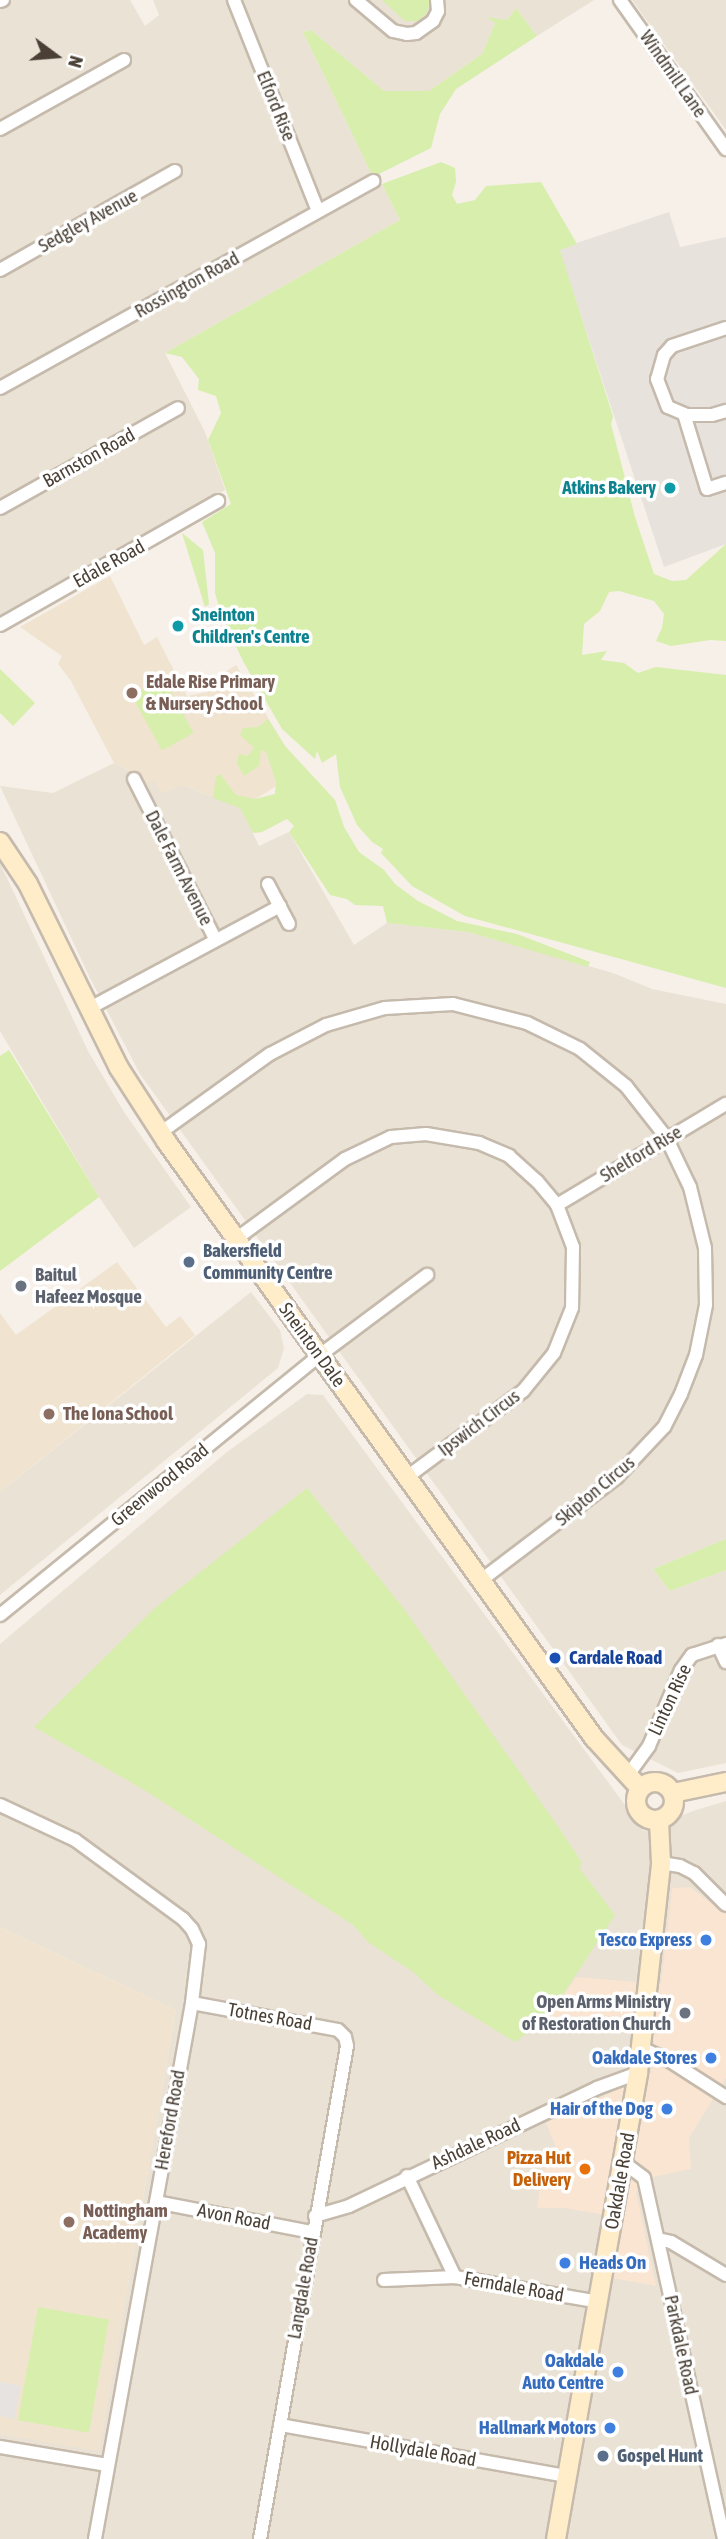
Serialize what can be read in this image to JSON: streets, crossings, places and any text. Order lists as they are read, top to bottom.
{
  "streets": {
    "street": [
      "Windmill Lane",
      "Elford Rise",
      "Sedgley Avenue",
      "Rossington Road",
      "Barnston Road",
      "Edale Road",
      "Dale Farm Avenue",
      "Shelford Rise",
      "Sneinton Dale",
      "Ipswich Circus",
      "Greenwood Road",
      "Skipton Circus",
      "Linton Rise",
      "Totnes Road",
      "Hereford Road",
      "Ashdale Road",
      "Oakdale Road",
      "Avon Road",
      "Ferndale Road",
      "Langdale Road",
      "Parkdale Road",
      "Hollydale Road"
    ]
  },
  "crossings": [
    ["Elford Rise", "Rossington Road"],
    ["Dale Farm Avenue", "Sneinton Dale"],
    ["Shelford Rise", "Ipswich Circus"],
    ["Shelford Rise", "Skipton Circus"],
    ["Sneinton Dale", "Ipswich Circus"],
    ["Sneinton Dale", "Greenwood Road"],
    ["Sneinton Dale", "Skipton Circus"],
    ["Sneinton Dale", "Linton Rise"],
    ["Sneinton Dale", "Oakdale Road"],
    ["Linton Rise", "Oakdale Road"],
    ["Totnes Road", "Hereford Road"],
    ["Totnes Road", "Langdale Road"],
    ["Hereford Road", "Avon Road"],
    ["Ashdale Road", "Oakdale Road"],
    ["Ashdale Road", "Ferndale Road"],
    ["Ashdale Road", "Langdale Road"],
    ["Oakdale Road", "Ferndale Road"],
    ["Oakdale Road", "Parkdale Road"],
    ["Oakdale Road", "Hollydale Road"],
    ["Avon Road", "Langdale Road"],
    ["Langdale Road", "Hollydale Road"]
  ],
  "places": [
    "Atkins Bakery",
    "Sneinton Children's Centre",
    "Edale Rise Primary & Nursery School",
    "Bakersfield Community Centre",
    "Baitul Hafeez Mosque",
    "The Iona School",
    "Cardale Road",
    "Tesco Express",
    "Open Arms Ministry of Restoration Church",
    "Oakdale Stores",
    "Hair of the Dog",
    "Pizza Hut Delivery",
    "Nottingham Academy",
    "Heads On",
    "Oakdale Auto Centre",
    "Hallmark Motors",
    "Gospel Hunt"
  ],
  "north": "right"
}
